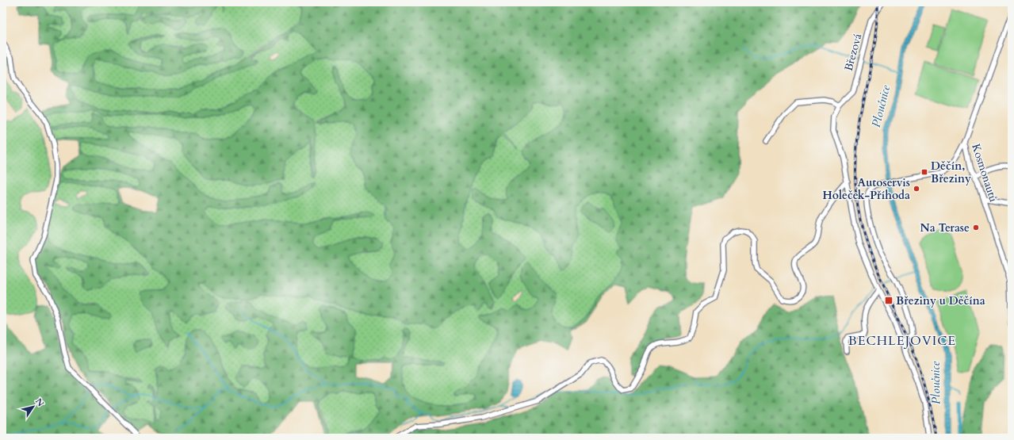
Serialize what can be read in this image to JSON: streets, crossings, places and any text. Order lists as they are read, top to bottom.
{
  "streets": {
    "street": ["Březová", "Kosmonautů"]
  },
  "districts": ["BECHLEJOVICE"],
  "water": ["Ploučnice"],
  "places": {
    "transit": ["Děčín, Březiny", "Březiny u Děčína"],
    "other": ["Autoservis Holeček-Příhoda", "Na Terase"]
  },
  "north": "top right"
}
